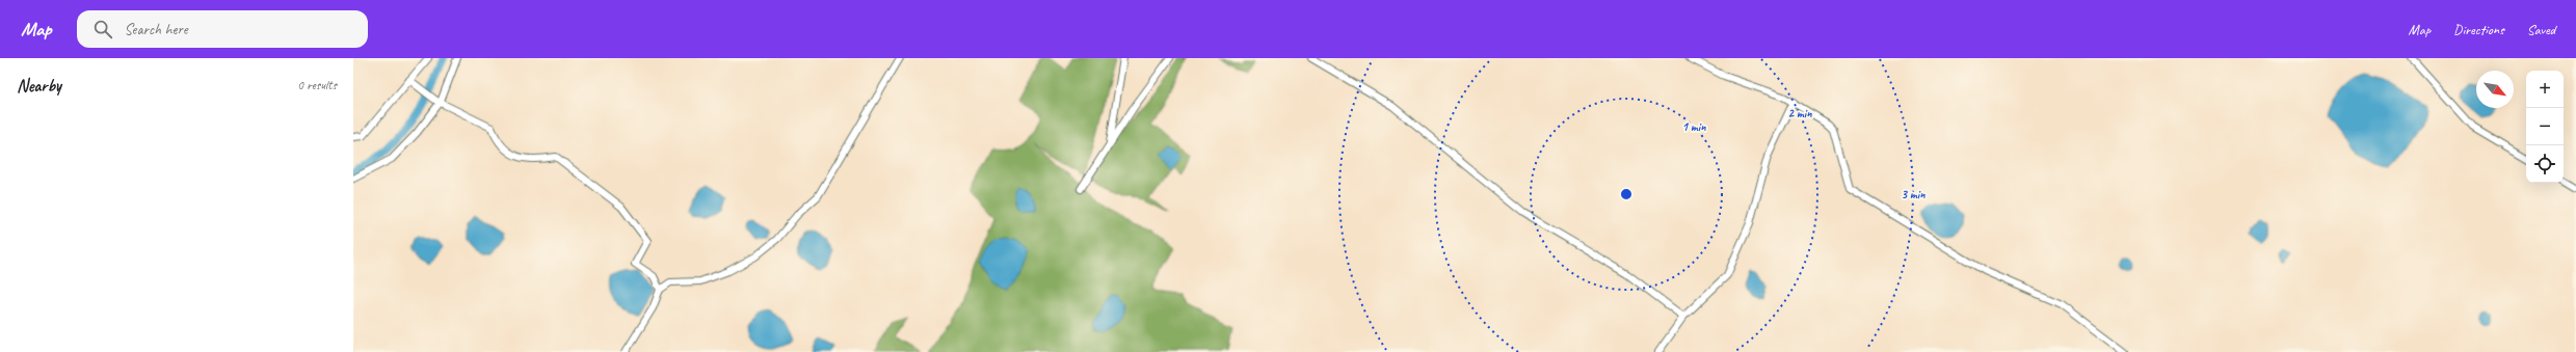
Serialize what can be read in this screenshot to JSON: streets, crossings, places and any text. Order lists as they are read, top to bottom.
{
  "north": "bottom right",
  "page": {
    "header": "Map",
    "search": "Search here",
    "nav": ["Map", "Directions", "Saved"],
    "heading": ["Nearby", "0 results"],
    "map_buttons": ["+", "−"]
  },
  "rings": ["2 min", "1 min", "3 min"]
}
